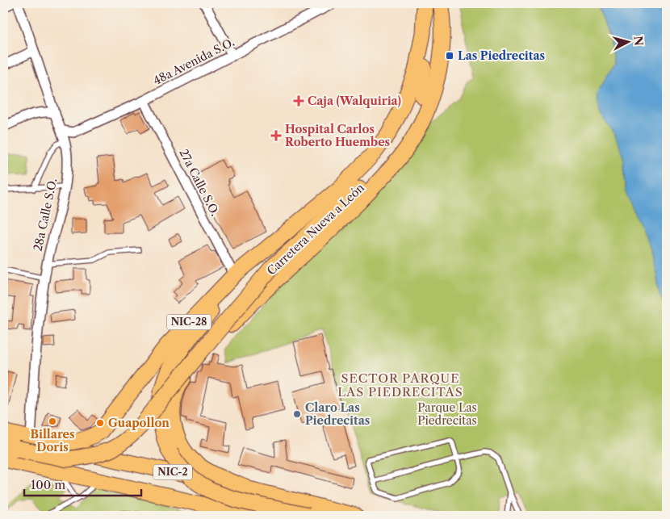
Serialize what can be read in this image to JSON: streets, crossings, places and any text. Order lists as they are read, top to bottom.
{
  "streets": {
    "highway": ["Carretera Nueva a León", "NIC-28", "NIC-2"],
    "street": ["48a Avenida S.O.", "27a Calle S.O.", "28a Calle S.O."]
  },
  "crossings": [
    ["48a Avenida S.O.", "27a Calle S.O."],
    ["48a Avenida S.O.", "28a Calle S.O."],
    ["27a Calle S.O.", "Carretera Nueva a León"],
    ["28a Calle S.O.", "Carretera Nueva a León"],
    ["28a Calle S.O.", "NIC-2"],
    ["Carretera Nueva a León", "NIC-2"]
  ],
  "districts": ["SECTOR PARQUE LAS PIEDRECITAS"],
  "parks": ["Parque Las Piedrecitas"],
  "places": {
    "transit": ["Las Piedrecitas"],
    "health": ["Caja (Walquiria)", "Hospital Carlos Roberto Huembes"],
    "other": ["Claro Las Piedrecitas", "Billares Doris", "Guapollon"]
  },
  "scale_bar": "100 m",
  "north": "right"
}
